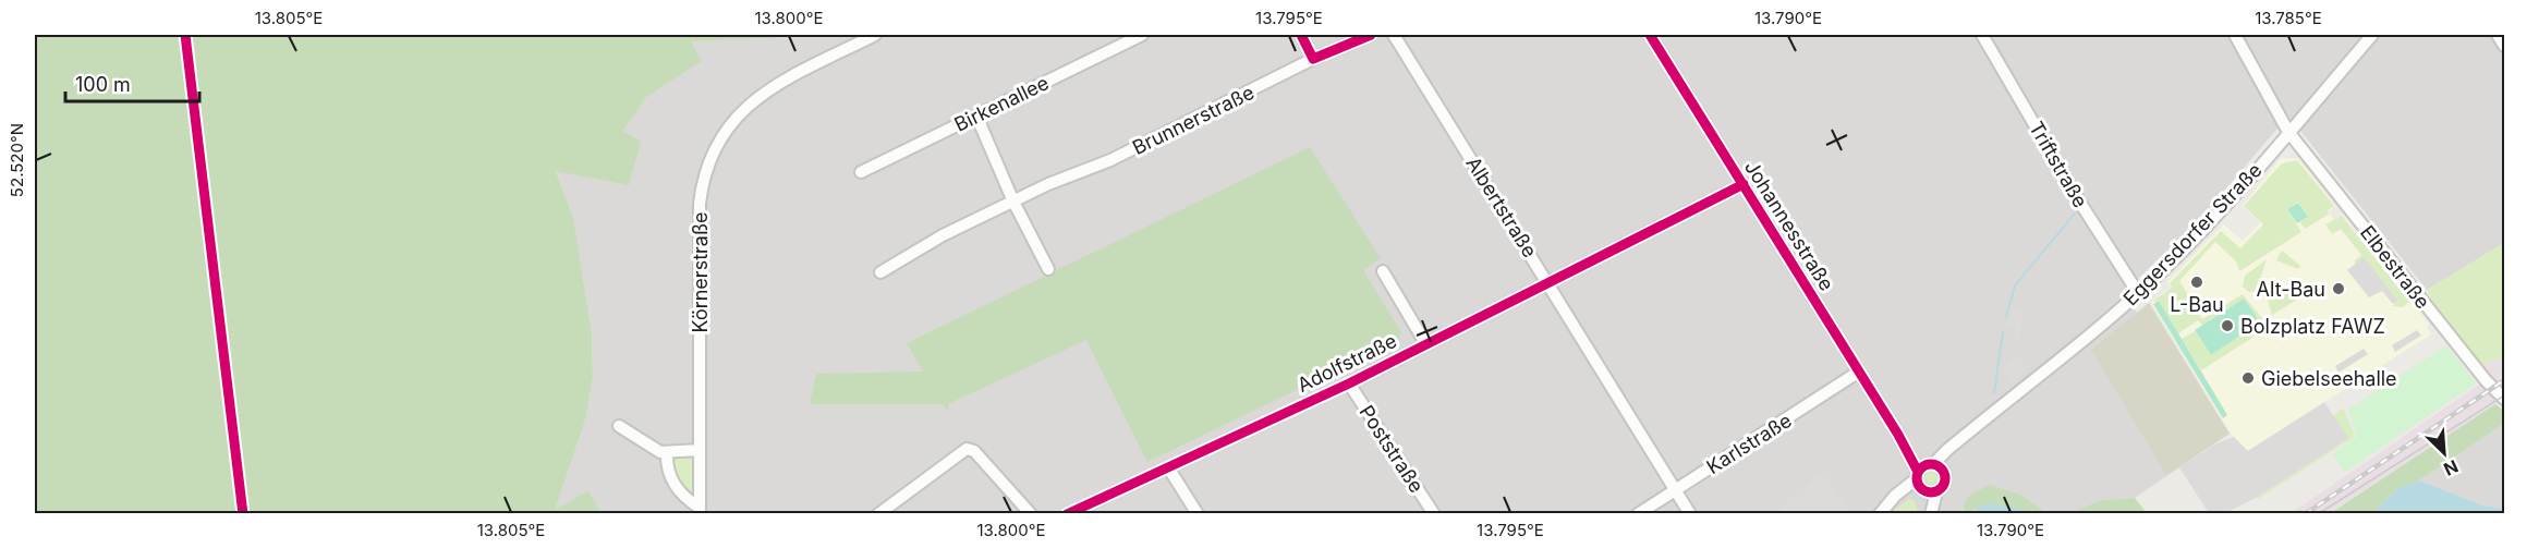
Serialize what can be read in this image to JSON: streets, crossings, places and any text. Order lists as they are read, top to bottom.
{
  "streets": {
    "street": [
      "Birkenallee",
      "Brunnerstraße",
      "Triftstraße",
      "Albertstraße",
      "Johannesstraße",
      "Eggersdorfer Straße",
      "Elbestraße",
      "Körnerstraße",
      "Adolfstraße",
      "Karlstraße",
      "Poststraße"
    ]
  },
  "crossings": [
    ["Triftstraße", "Eggersdorfer Straße"],
    ["Albertstraße", "Adolfstraße"],
    ["Albertstraße", "Karlstraße"],
    ["Johannesstraße", "Eggersdorfer Straße"],
    ["Johannesstraße", "Adolfstraße"],
    ["Johannesstraße", "Karlstraße"],
    ["Eggersdorfer Straße", "Elbestraße"],
    ["Adolfstraße", "Poststraße"]
  ],
  "places": [
    "L-Bau",
    "Alt-Bau",
    "Bolzplatz FAWZ",
    "Giebelseehalle"
  ],
  "scale_bar": "100 m",
  "north": "bottom right",
  "coordinates": [
    "13.805°E",
    "13.800°E",
    "13.795°E",
    "13.790°E",
    "13.785°E",
    "52.520°N"
  ]
}
